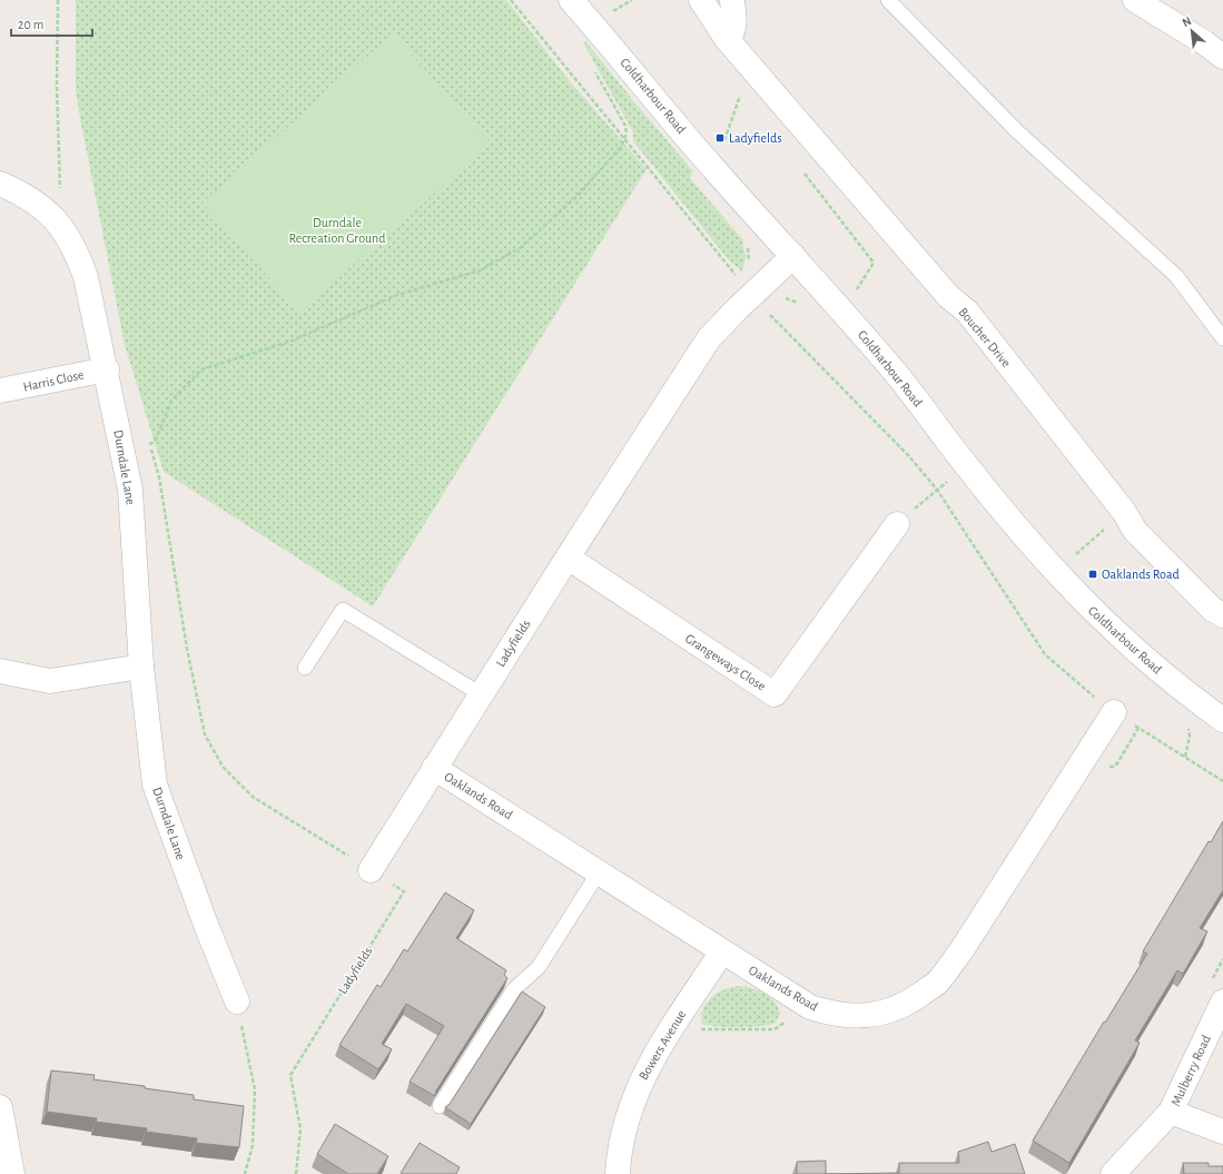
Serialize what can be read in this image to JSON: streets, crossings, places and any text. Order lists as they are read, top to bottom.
{
  "streets": {
    "street": [
      "Coldharbour Road",
      "Boucher Drive",
      "Harris Close",
      "Durndale Lane",
      "Ladyfields",
      "Grangeways Close",
      "Oaklands Road",
      "Bowers Avenue",
      "Mulberry Road"
    ]
  },
  "crossings": [
    ["Coldharbour Road", "Ladyfields"],
    ["Harris Close", "Durndale Lane"],
    ["Durndale Lane", "Ladyfields"],
    ["Ladyfields", "Grangeways Close"],
    ["Ladyfields", "Oaklands Road"],
    ["Oaklands Road", "Bowers Avenue"]
  ],
  "parks": ["Durndale Recreation Ground"],
  "places": {
    "transit": ["Ladyfields", "Oaklands Road"]
  },
  "scale_bar": "20 m",
  "north": "top left"
}
